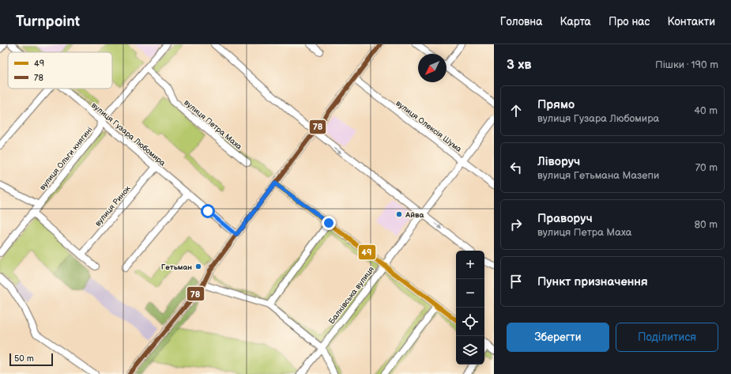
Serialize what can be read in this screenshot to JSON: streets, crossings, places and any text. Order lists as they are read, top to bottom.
{
  "streets": {
    "street": [
      "вулиця Петра Маха",
      "вулиця Олексія Шума",
      "вулиця Гузара Любомира",
      "вулиця Ольги княгині",
      "вулиця Ринок",
      "Балківська вулиця"
    ]
  },
  "crossings": [
    ["вулиця Петра Маха", "вулиця Ольги княгині"],
    ["вулиця Олексія Шума", "Балківська вулиця"],
    ["вулиця Гузара Любомира", "вулиця Ольги княгині"],
    ["вулиця Гузара Любомира", "вулиця Ринок"]
  ],
  "places": ["Айва", "Гетьман"],
  "lines": ["transit line 78", "transit line 49"],
  "legend": ["49", "78"],
  "scale_bar": "50 m",
  "north": "bottom left",
  "page": {
    "header": "Turnpoint",
    "nav": [
      "Головна",
      "Карта",
      "Про нас",
      "Контакти"
    ],
    "heading": ["3 хв", "Пішки · 190 m"],
    "list": [
      ["Прямо", "вулиця Гузара Любомира", "40 m"],
      ["Ліворуч", "вулиця Гетьмана Мазепи", "70 m"],
      ["Праворуч", "вулиця Петра Маха", "80 m"],
      "Пункт призначення"
    ],
    "map_buttons": ["+", "−"],
    "buttons": ["Зберегти", "Поділитися"],
    "scale": "50 m"
  }
}
